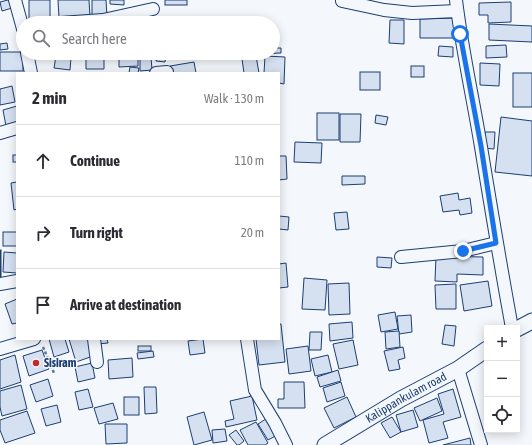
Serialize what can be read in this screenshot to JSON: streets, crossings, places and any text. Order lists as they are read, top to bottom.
{
  "streets": {
    "street": ["Kalippankulam road"]
  },
  "places": ["Sisiram"],
  "page": {
    "search": "Search here",
    "heading": ["2 min", "Walk · 130 m"],
    "list": [
      ["Continue", "110 m"],
      ["Turn right", "20 m"],
      "Arrive at destination"
    ],
    "map_buttons": ["+", "−"]
  }
}
